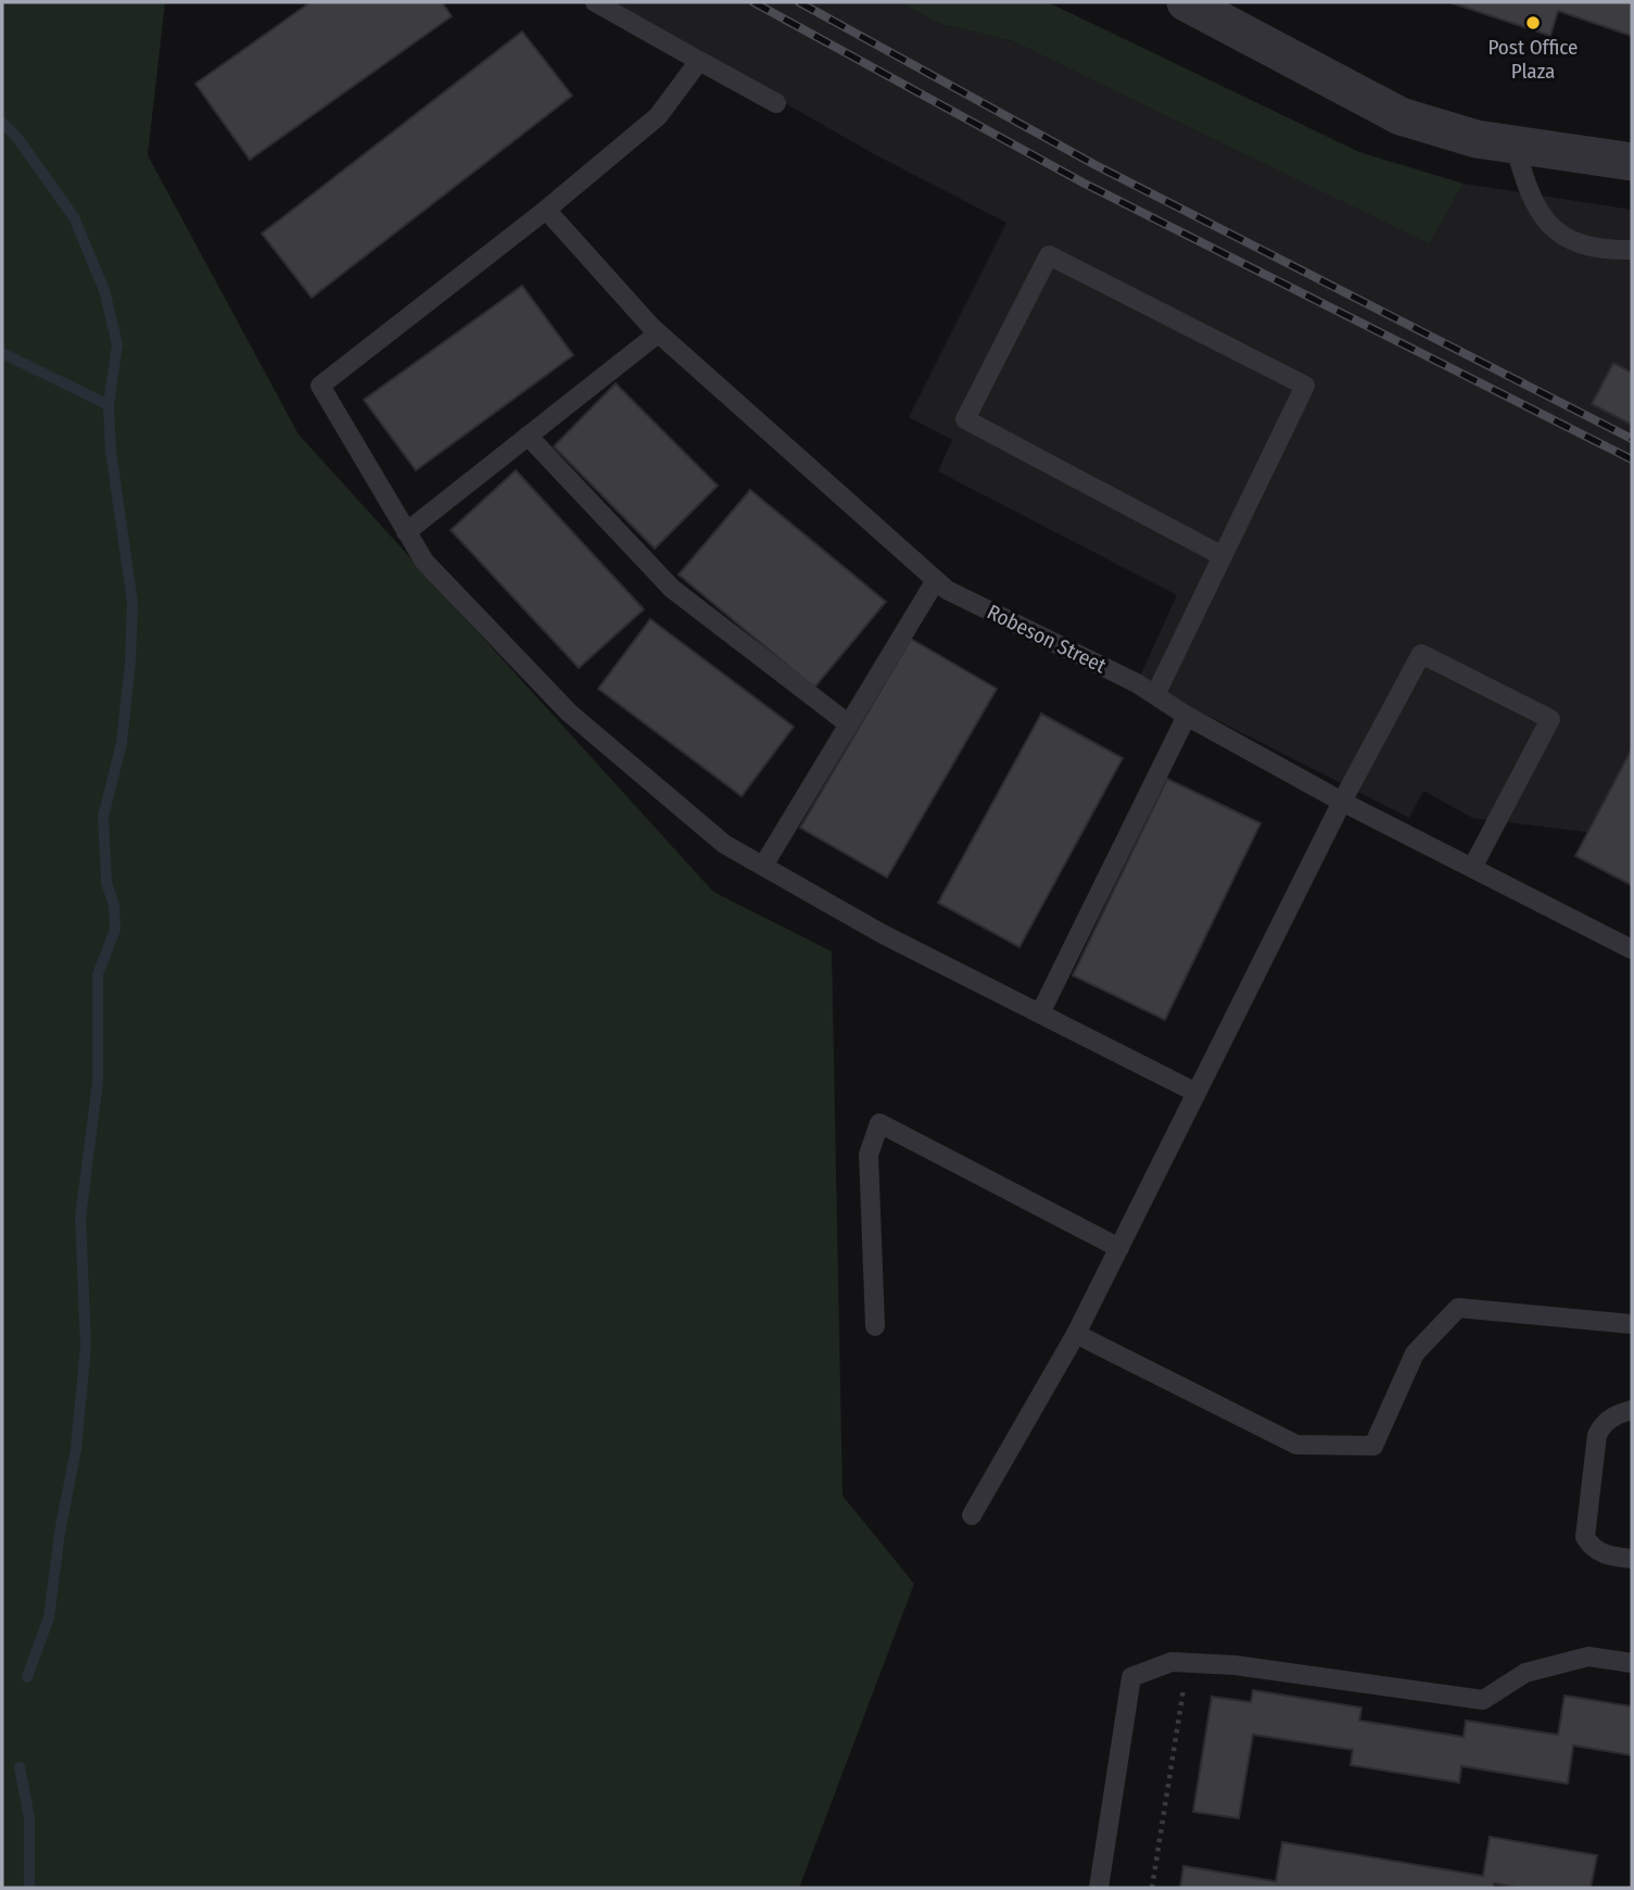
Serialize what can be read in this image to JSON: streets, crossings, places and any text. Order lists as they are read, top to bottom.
{
  "streets": {
    "lane": ["Robeson Street"]
  },
  "places": ["Post Office Plaza"]
}
